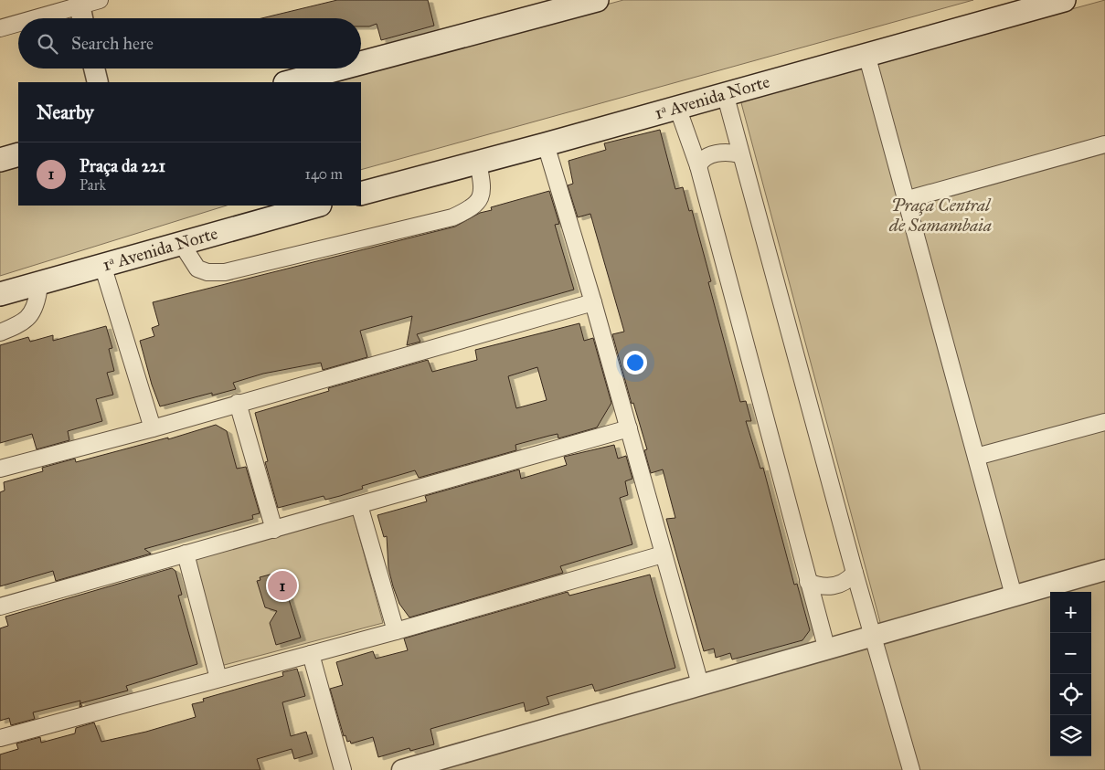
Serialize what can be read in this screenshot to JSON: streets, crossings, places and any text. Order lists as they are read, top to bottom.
{
  "streets": {
    "main road": ["1ᵃ Avenida Norte"]
  },
  "parks": ["Praça Central de Samambaia"],
  "page": {
    "search": "Search here",
    "heading": "Nearby",
    "list": [
      {
        "mark": "1",
        "name": "Praça da 221",
        "note": "Park",
        "value": "140 m"
      }
    ],
    "pins": "1",
    "map_buttons": ["+", "−"]
  }
}
